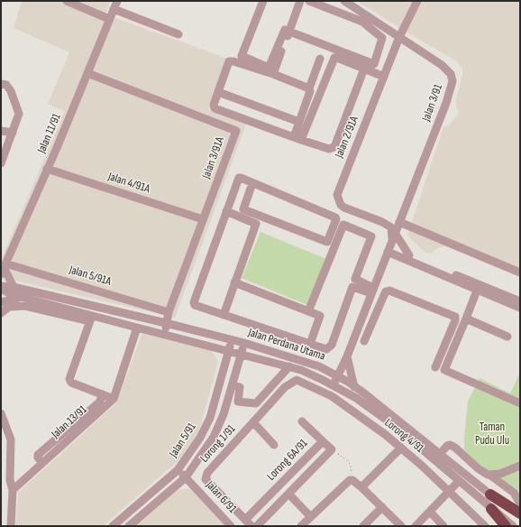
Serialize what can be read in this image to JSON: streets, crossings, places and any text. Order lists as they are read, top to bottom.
{
  "streets": {
    "street": [
      "Jalan 3/91",
      "Jalan 11/91",
      "Jalan 2/91A",
      "Jalan 3/91A",
      "Jalan 4/91A",
      "Jalan 5/91A",
      "Jalan Perdana Utama",
      "Jalan 13/91",
      "Lorong 4/91",
      "Jalan 5/91",
      "Lorong 1/91",
      "Lorong 6A/91",
      "Jalan 6/91"
    ]
  },
  "crossings": [
    ["Jalan 3/91", "Jalan 2/91A"],
    ["Jalan 3/91", "Jalan Perdana Utama"],
    ["Jalan 11/91", "Jalan 3/91A"],
    ["Jalan 11/91", "Jalan 4/91A"],
    ["Jalan 11/91", "Jalan 5/91A"],
    ["Jalan 3/91A", "Jalan 4/91A"],
    ["Jalan 3/91A", "Jalan 5/91A"],
    ["Jalan 3/91A", "Jalan Perdana Utama"],
    ["Jalan Perdana Utama", "Jalan 13/91"],
    ["Jalan Perdana Utama", "Jalan 5/91"],
    ["Lorong 4/91", "Lorong 1/91"],
    ["Jalan 5/91", "Jalan 6/91"],
    ["Lorong 1/91", "Lorong 6A/91"]
  ],
  "parks": ["Taman Pudu Ulu"]
}
